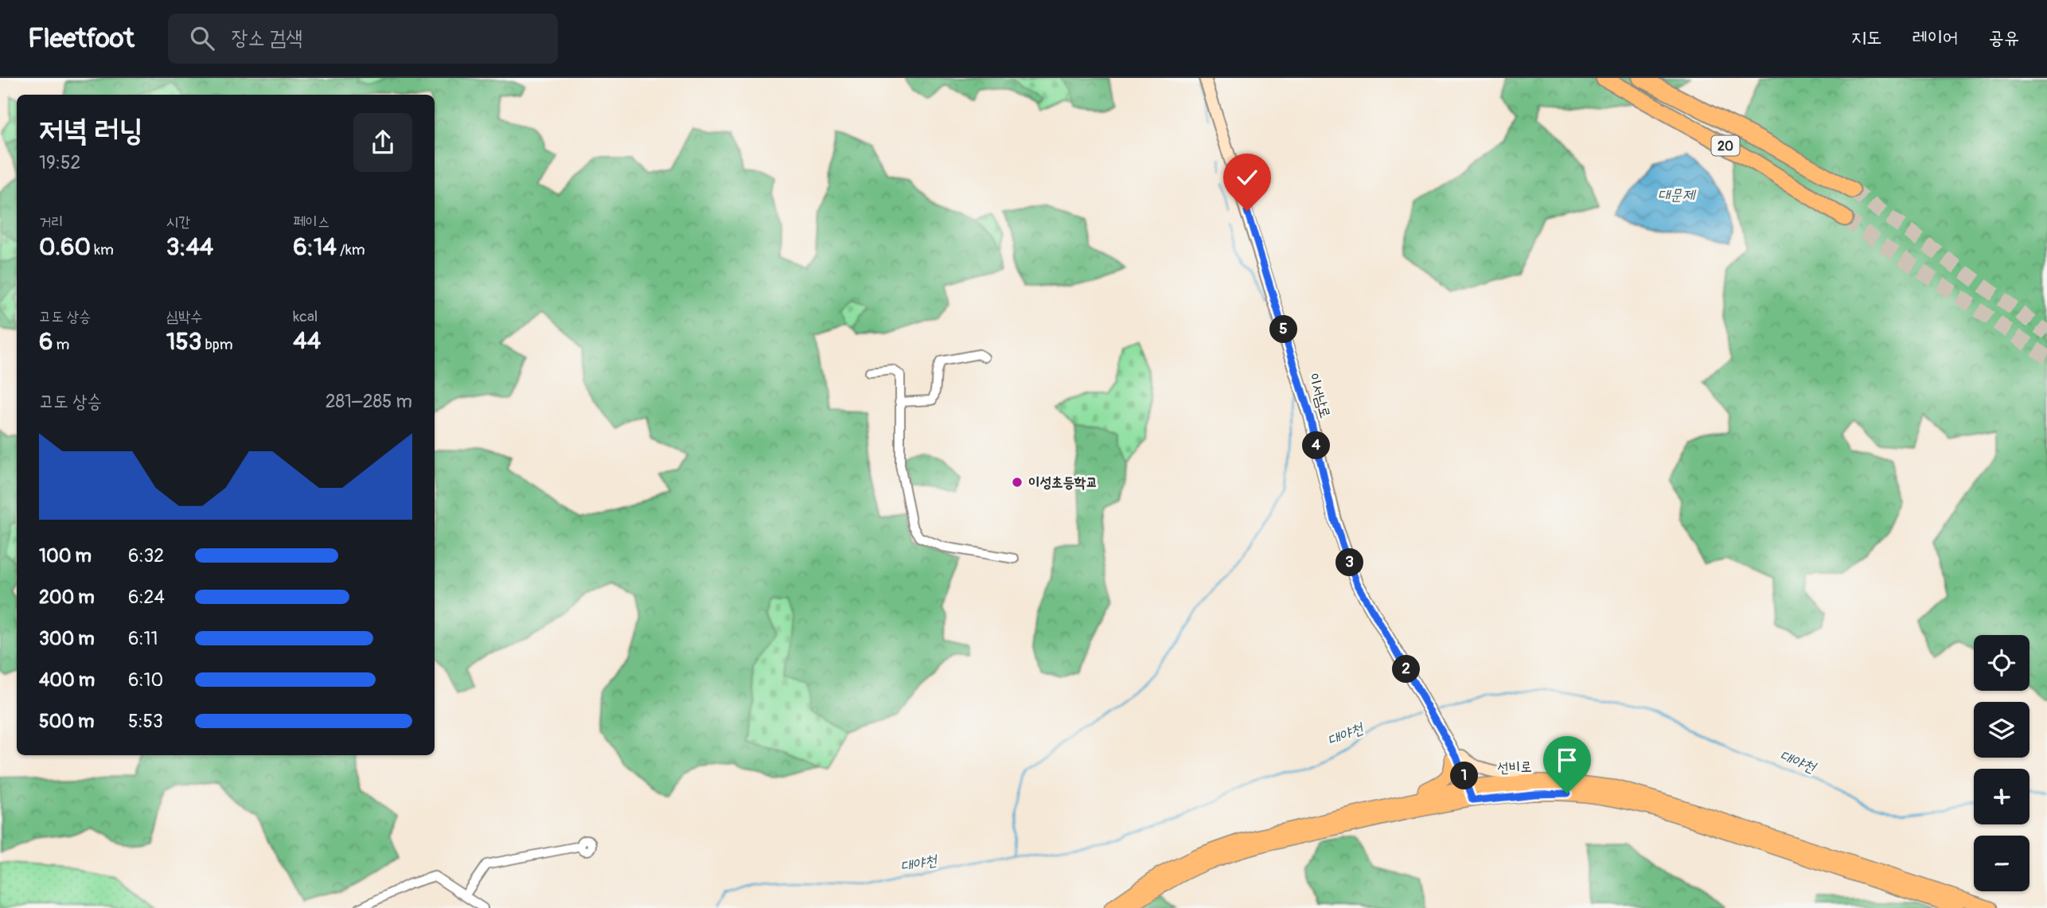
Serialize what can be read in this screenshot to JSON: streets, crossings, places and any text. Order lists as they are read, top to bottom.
{
  "streets": {
    "highway": ["20"],
    "main road": ["이서남로", "선비로"]
  },
  "crossings": [
    ["이서남로", "선비로"]
  ],
  "water": ["대문제", "대야천"],
  "places": ["이성초등학교"],
  "page": {
    "header": "Fleetfoot",
    "search": "장소 검색",
    "nav": ["지도", "레이어", "공유"],
    "heading": ["저녁 러닝", "19:52"],
    "stats": [
      ["거리", "0.60 km"],
      ["시간", "3:44"],
      ["페이스", "6:14 /km"],
      ["고도 상승", "6 m"],
      ["심박수", "153 bpm"],
      ["kcal", "44"]
    ],
    "pins": [
      "5",
      "4",
      "3",
      "2",
      "1"
    ],
    "chart": ["고도 상승", "281–285 m"],
    "list": [
      {
        "name": "100 m",
        "note": "6:32"
      },
      {
        "name": "200 m",
        "note": "6:24"
      },
      {
        "name": "300 m",
        "note": "6:11"
      },
      {
        "name": "400 m",
        "note": "6:10"
      },
      {
        "name": "500 m",
        "note": "5:53"
      }
    ],
    "map_buttons": ["+", "−"]
  }
}
